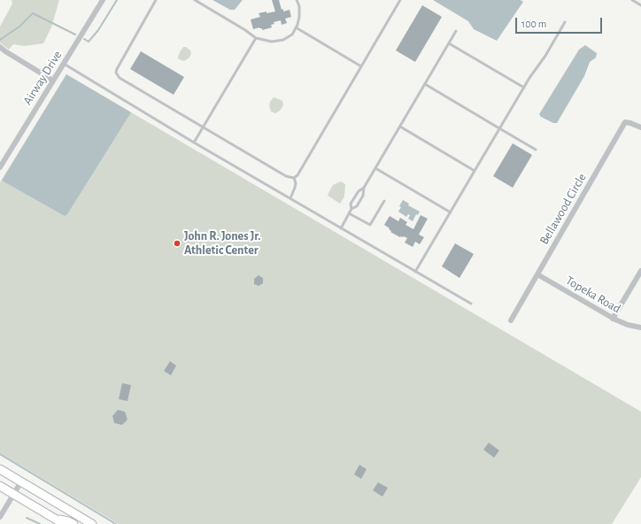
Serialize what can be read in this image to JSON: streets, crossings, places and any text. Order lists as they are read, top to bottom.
{
  "streets": {
    "street": ["Airway Drive", "Bellawood Circle", "Topeka Road"]
  },
  "crossings": [
    ["Bellawood Circle", "Topeka Road"]
  ],
  "places": ["John R. Jones Jr. Athletic Center"],
  "scale_bar": "100 m"
}
